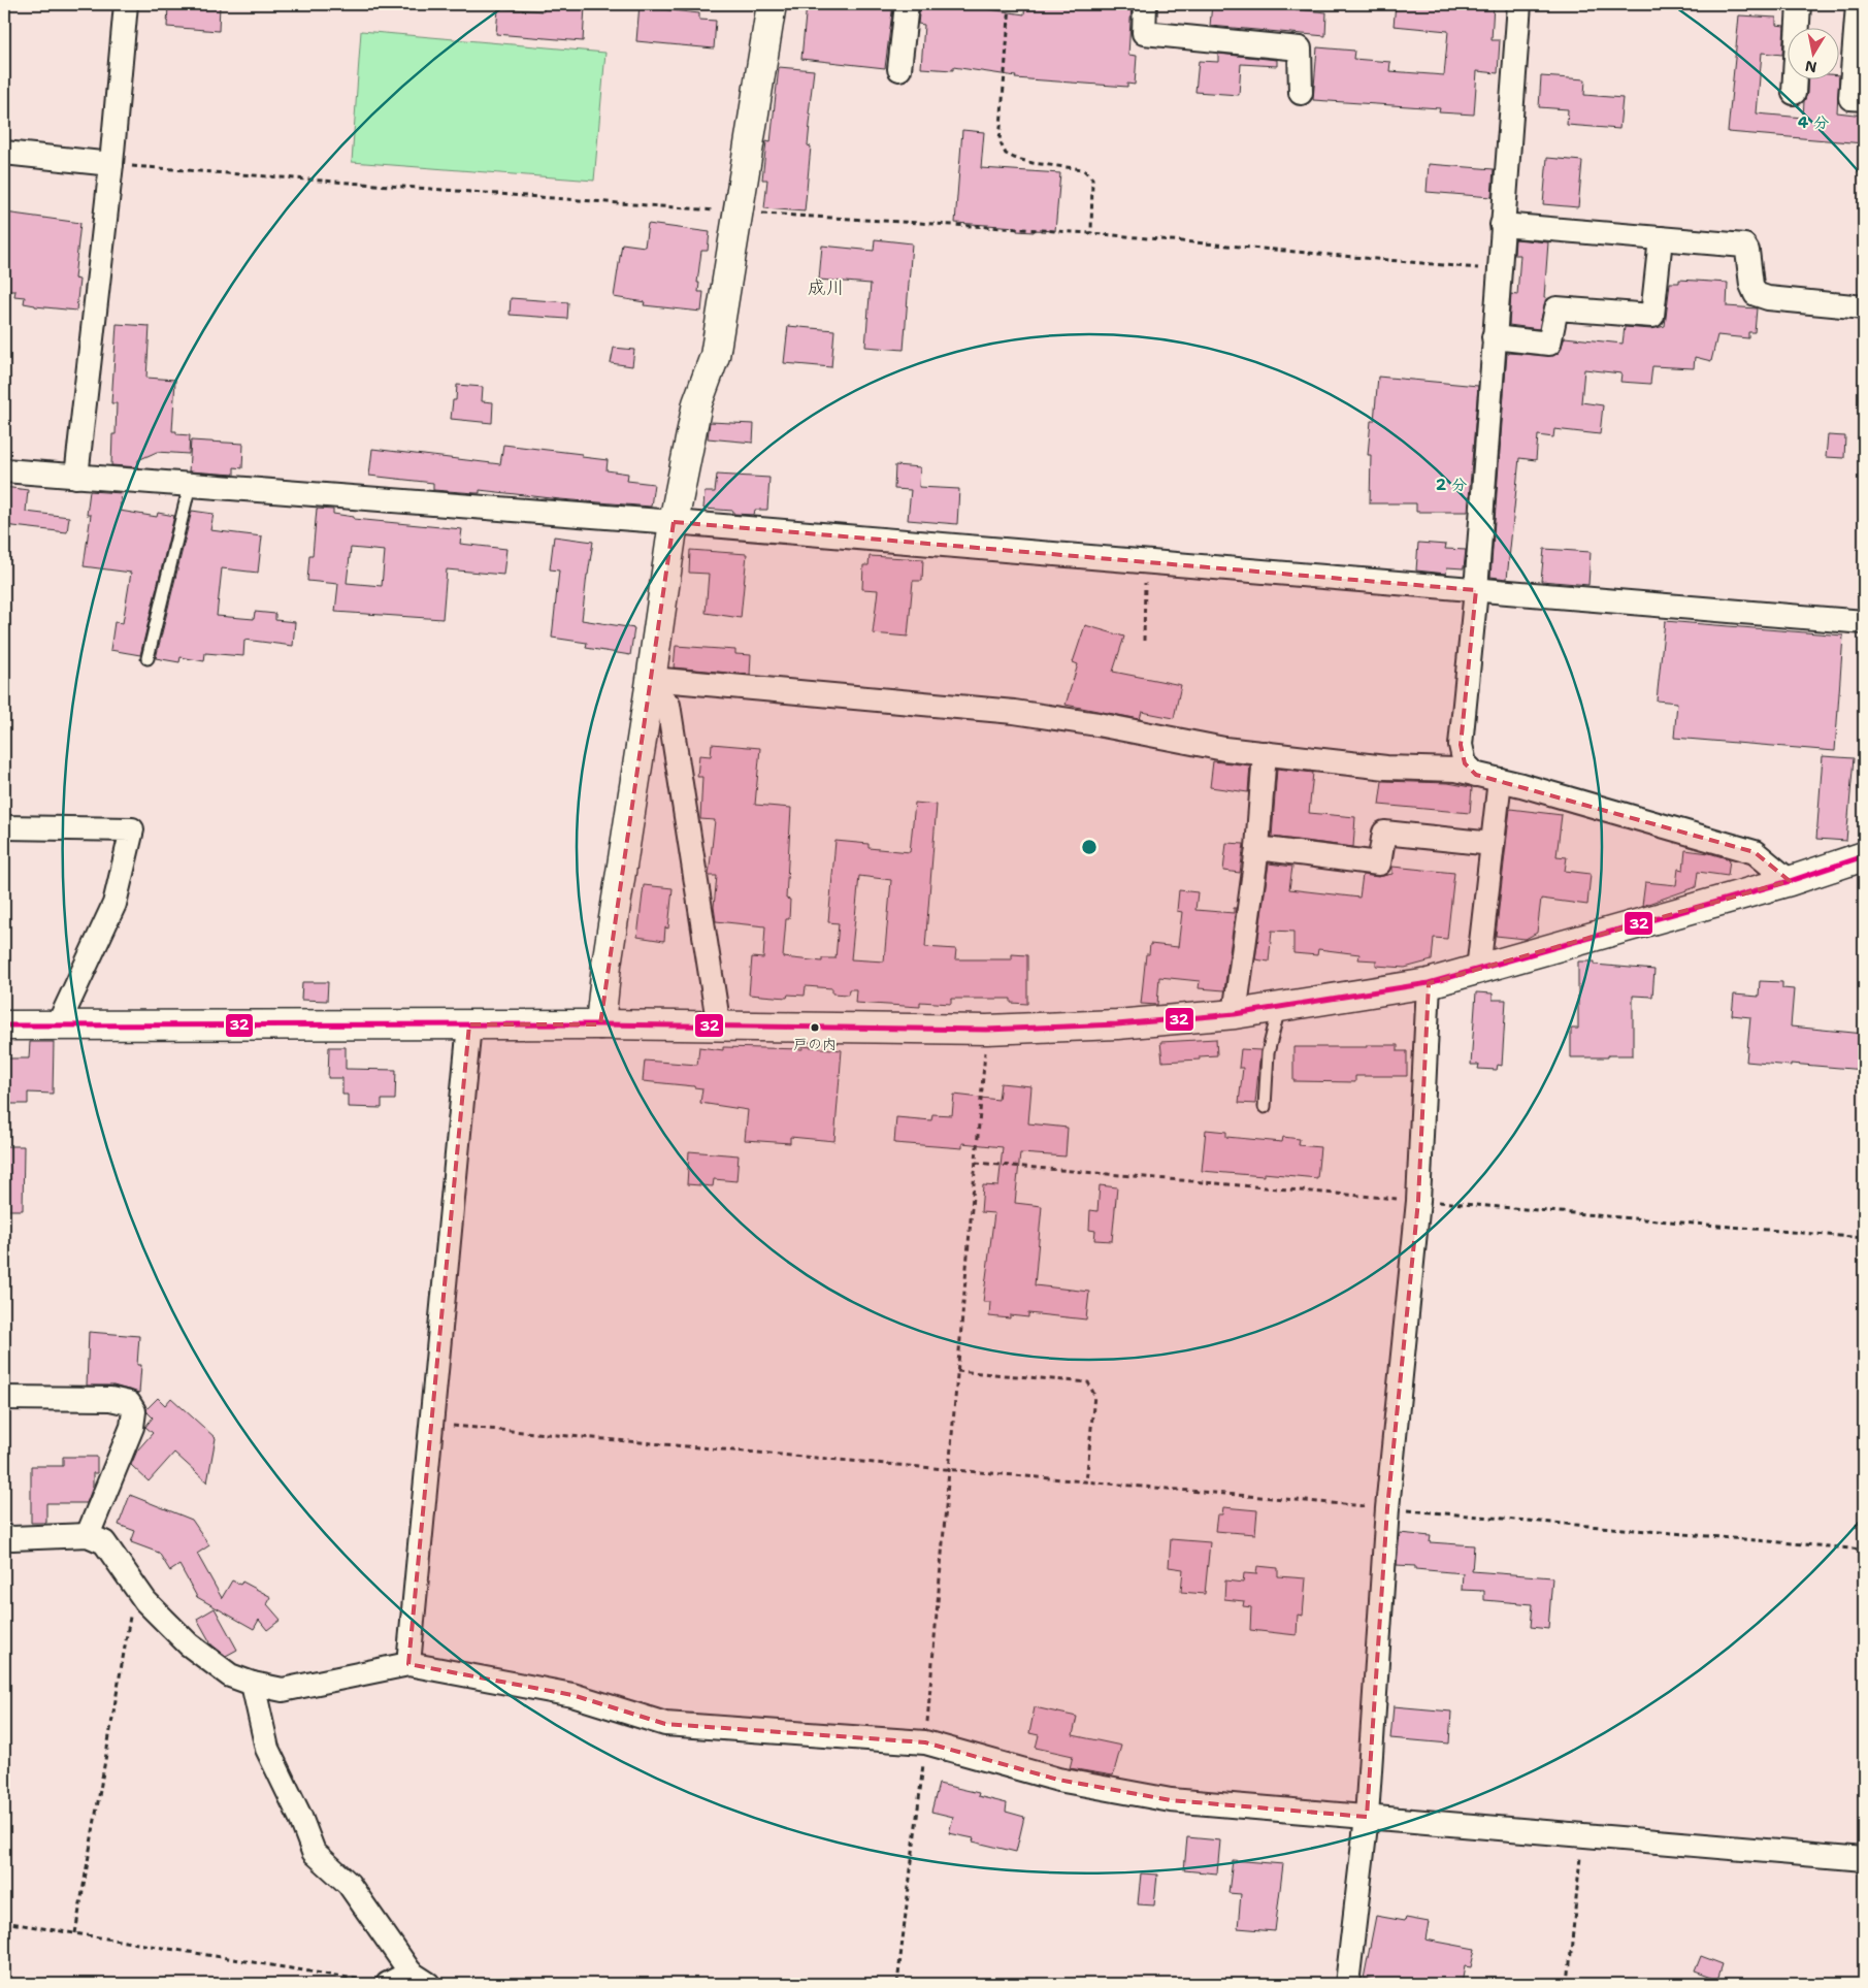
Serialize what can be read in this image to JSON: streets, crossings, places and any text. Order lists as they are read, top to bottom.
{
  "districts": ["成川"],
  "places": ["戸の内"],
  "lines": ["transit line 32"],
  "north": "bottom",
  "rings": ["4 分", "2 分"]
}
